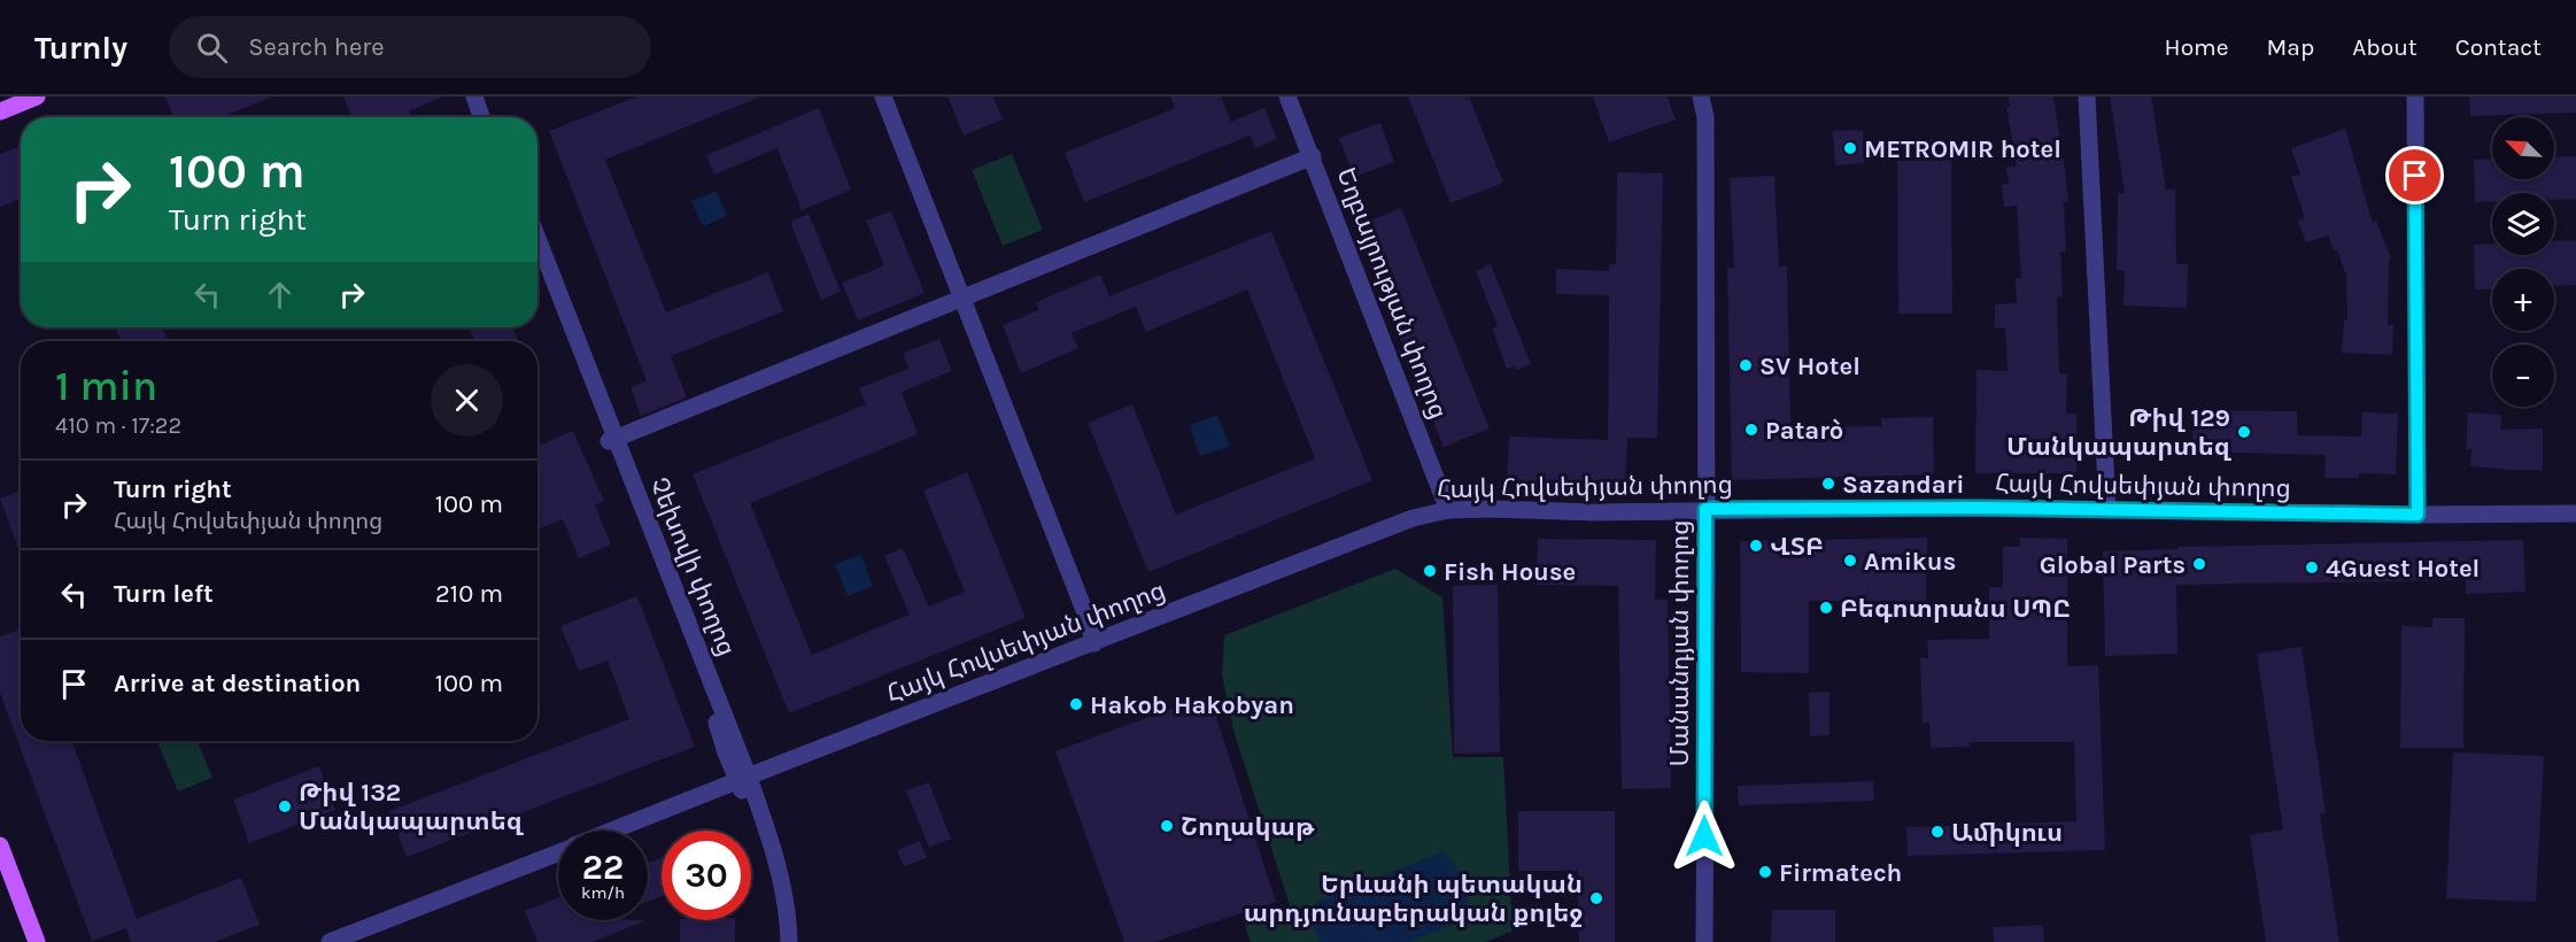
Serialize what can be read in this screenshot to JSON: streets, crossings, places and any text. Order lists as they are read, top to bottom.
{
  "streets": {
    "street": [
      "Եղբայրության փողոց",
      "Հայկ Հովսեփյան փողոց",
      "Չեխովի փողոց",
      "Մանանդյան փողոց"
    ]
  },
  "crossings": [
    ["Եղբայրության փողոց", "Հայկ Հովսեփյան փողոց"],
    ["Հայկ Հովսեփյան փողոց", "Չեխովի փողոց"],
    ["Հայկ Հովսեփյան փողոց", "Մանանդյան փողոց"]
  ],
  "places": [
    "METROMIR hotel",
    "SV Hotel",
    "Patarò",
    "Թիվ 129 Մանկապարտեզ",
    "Sazandari",
    "ՎՏԲ",
    "Amikus",
    "Global Parts",
    "4Guest Hotel",
    "Fish House",
    "Բեգոտրանս ՍՊԸ",
    "Hakob Hakobyan",
    "Թիվ 132 Մանկապարտեզ",
    "Շողակաթ",
    "Ամիկուս",
    "Firmatech",
    "Երևանի պետական արդյունաբերական քոլեջ"
  ],
  "north": "top left",
  "page": {
    "header": "Turnly",
    "search": "Search here",
    "nav": [
      "Home",
      "Map",
      "About",
      "Contact"
    ],
    "map_buttons": ["+", "−"],
    "turn": ["100 m", "Turn right"],
    "heading": ["1 min", "410 m · 17:22"],
    "list": [
      {
        "name": "Turn right",
        "note": "Հայկ Հովսեփյան փողոց",
        "value": "100 m"
      },
      {
        "name": "Turn left",
        "value": "210 m"
      },
      {
        "name": "Arrive at destination",
        "value": "100 m"
      }
    ],
    "speed": "22 km/h",
    "limit": "30"
  }
}
